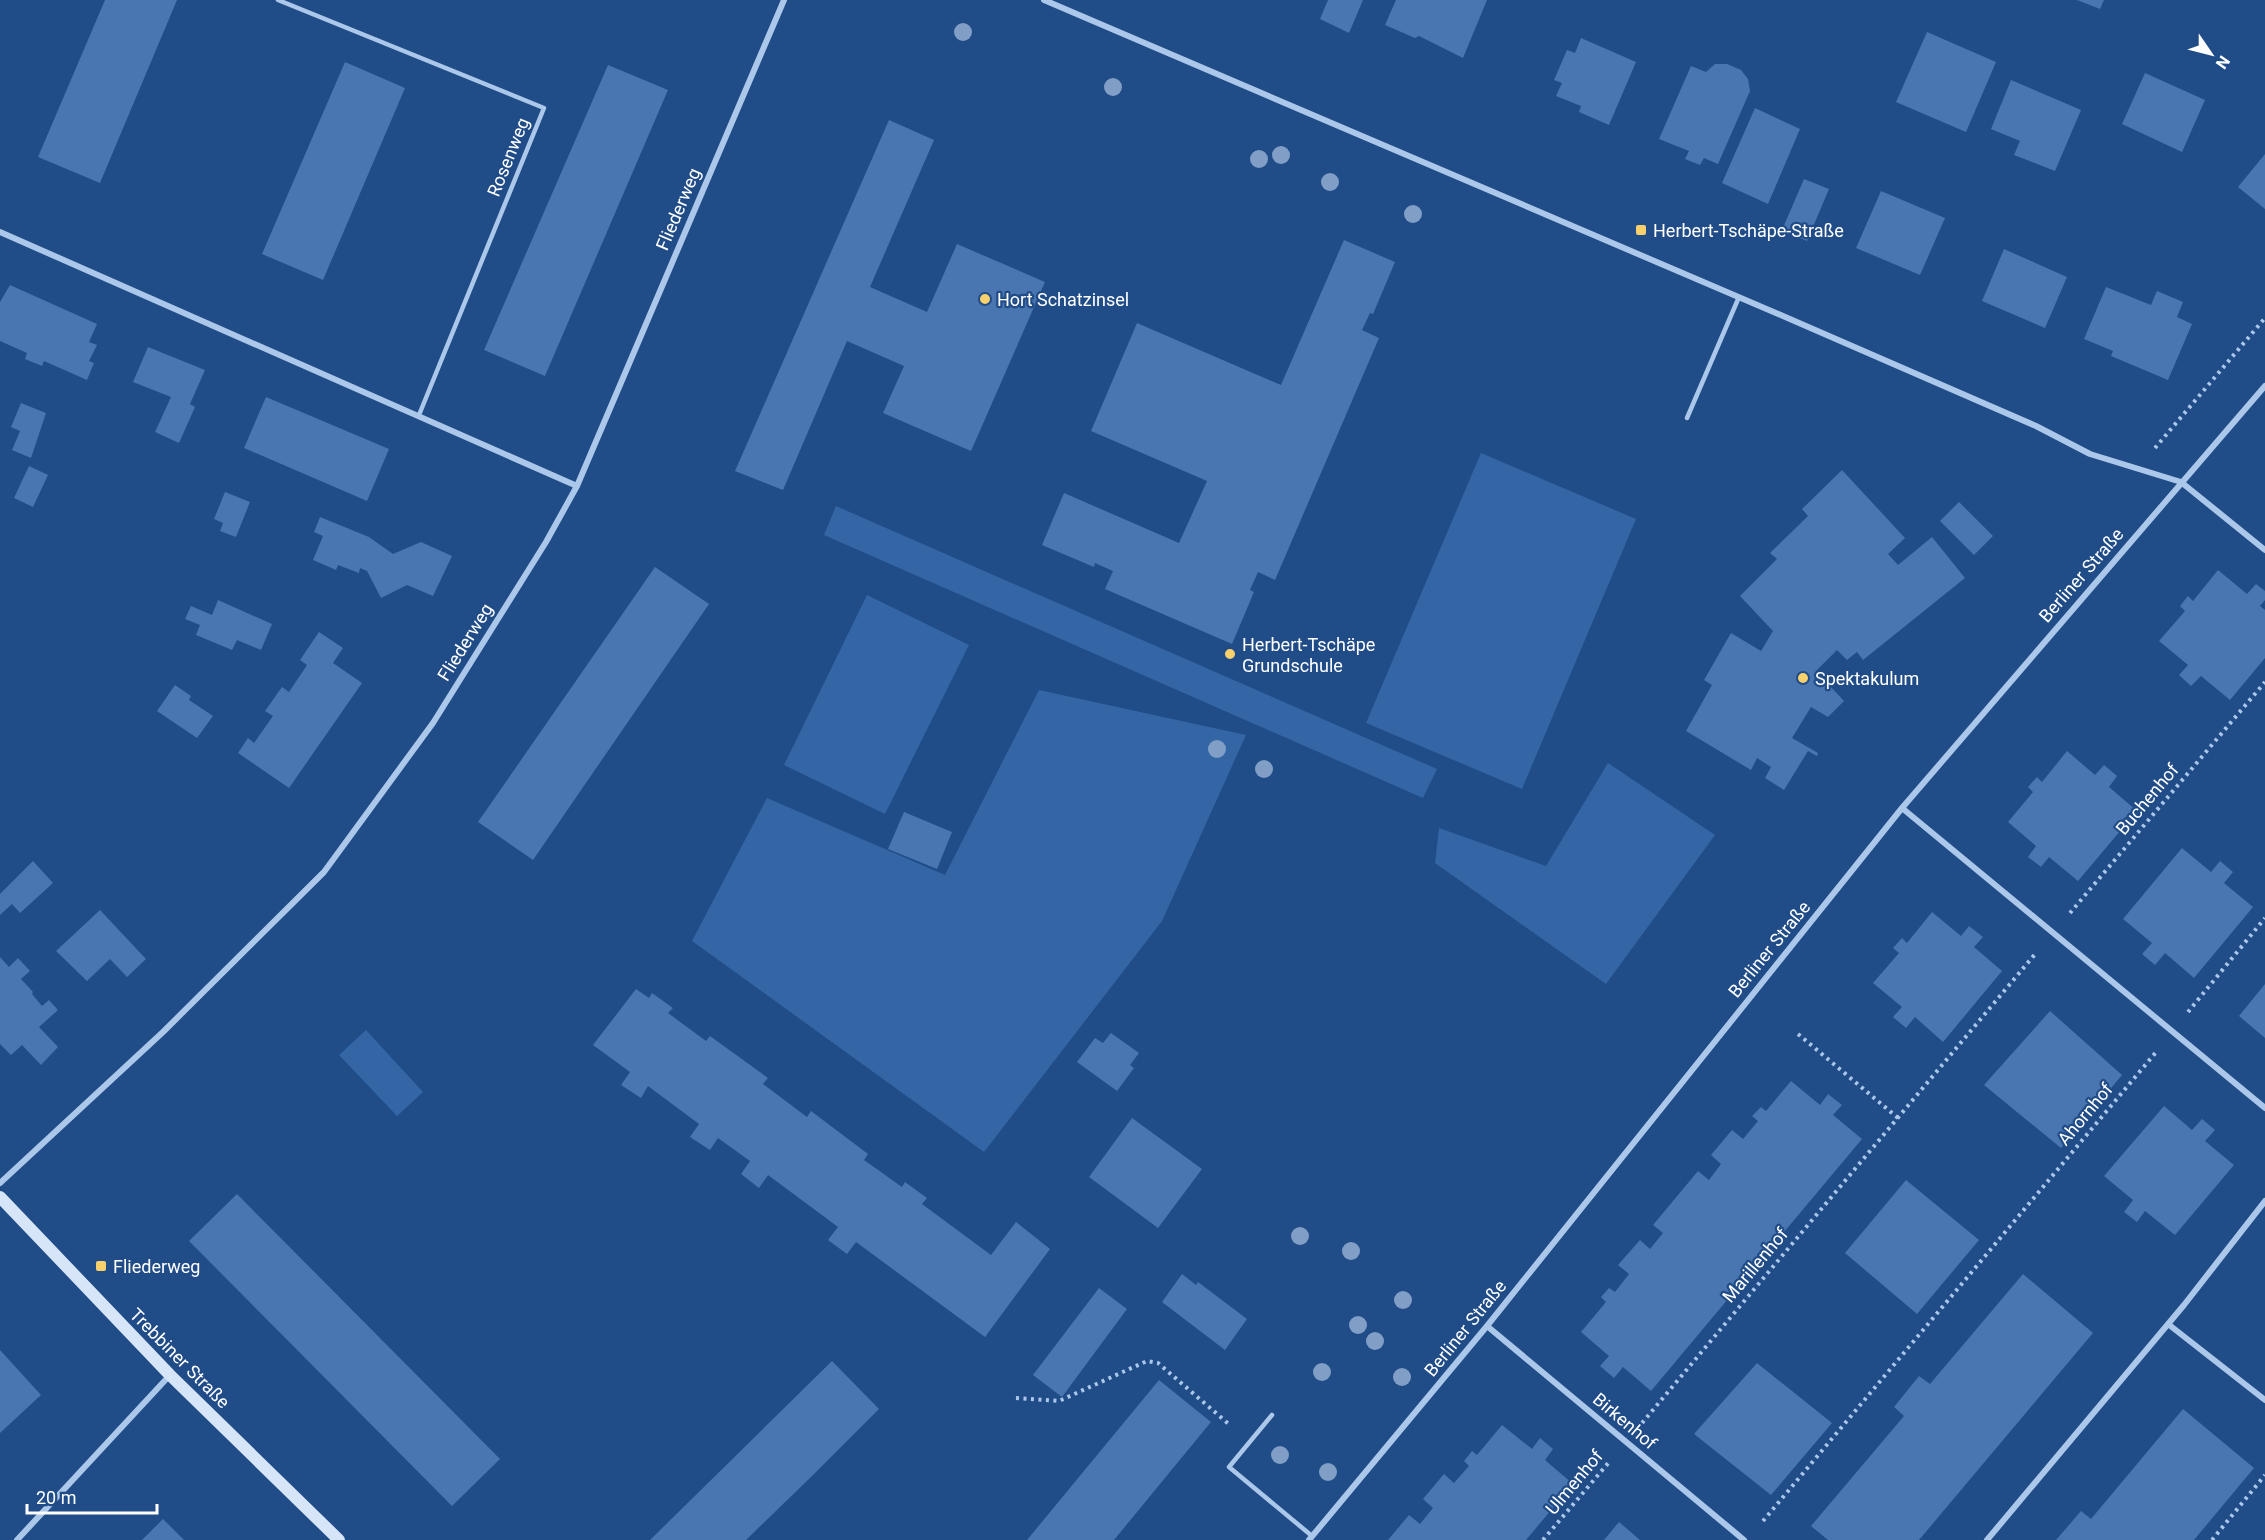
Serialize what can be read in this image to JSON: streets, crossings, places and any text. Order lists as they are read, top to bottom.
{
  "streets": {
    "main road": ["Trebbiner Straße"],
    "street": ["Fliederweg", "Berliner Straße", "Birkenhof"],
    "lane": ["Rosenweg"],
    "path": [
      "Buchenhof",
      "Ahornhof",
      "Marillenhof",
      "Ulmenhof"
    ]
  },
  "crossings": [
    ["Berliner Straße", "Birkenhof"],
    ["Buchenhof", "Marillenhof"],
    ["Marillenhof", "Birkenhof"],
    ["Marillenhof", "Ulmenhof"],
    ["Birkenhof", "Ulmenhof"]
  ],
  "places": {
    "transit": ["Herbert-Tschäpe-Straße", "Fliederweg"],
    "other": ["Hort Schatzinsel", "Herbert-Tschäpe Grundschule", "Spektakulum"]
  },
  "scale_bar": "20 m",
  "north": "bottom right"
}
